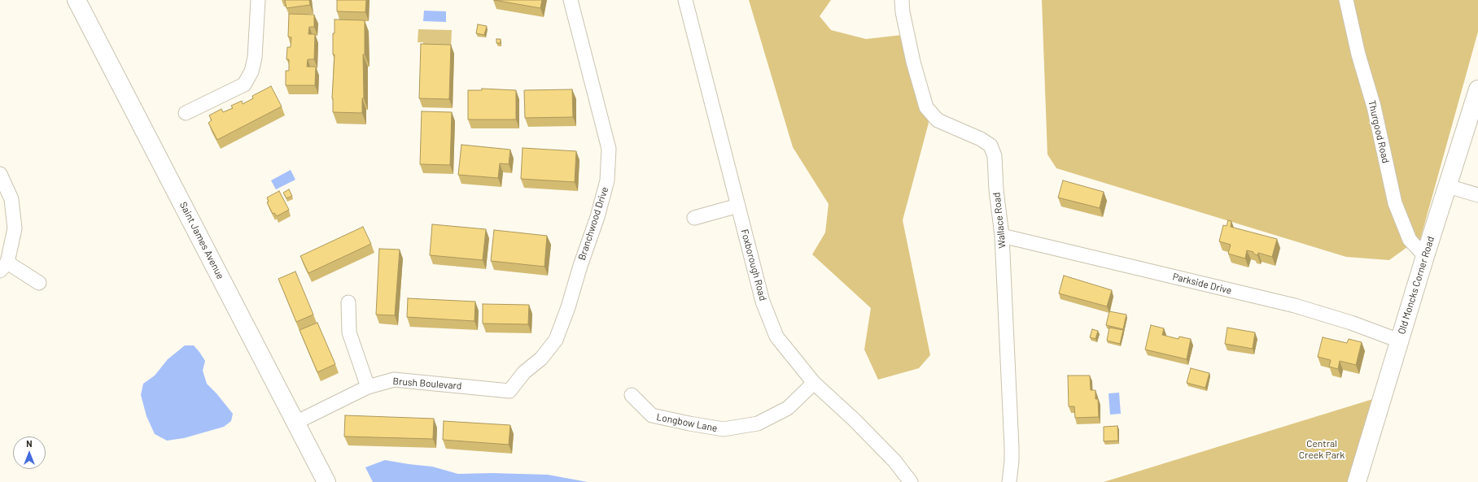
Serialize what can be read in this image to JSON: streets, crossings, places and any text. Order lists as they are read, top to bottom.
{
  "streets": {
    "main road": ["Saint James Avenue", "Old Moncks Corner Road"],
    "street": [
      "Thurgood Road",
      "Wallace Road",
      "Branchwood Drive",
      "Foxborough Road",
      "Parkside Drive",
      "Brush Boulevard",
      "Longbow Lane"
    ]
  },
  "crossings": [
    ["Thurgood Road", "Old Moncks Corner Road"],
    ["Wallace Road", "Parkside Drive"],
    ["Branchwood Drive", "Brush Boulevard"],
    ["Saint James Avenue", "Brush Boulevard"],
    ["Foxborough Road", "Longbow Lane"],
    ["Parkside Drive", "Old Moncks Corner Road"]
  ],
  "parks": ["Central Creek Park"],
  "north": "top"
}
